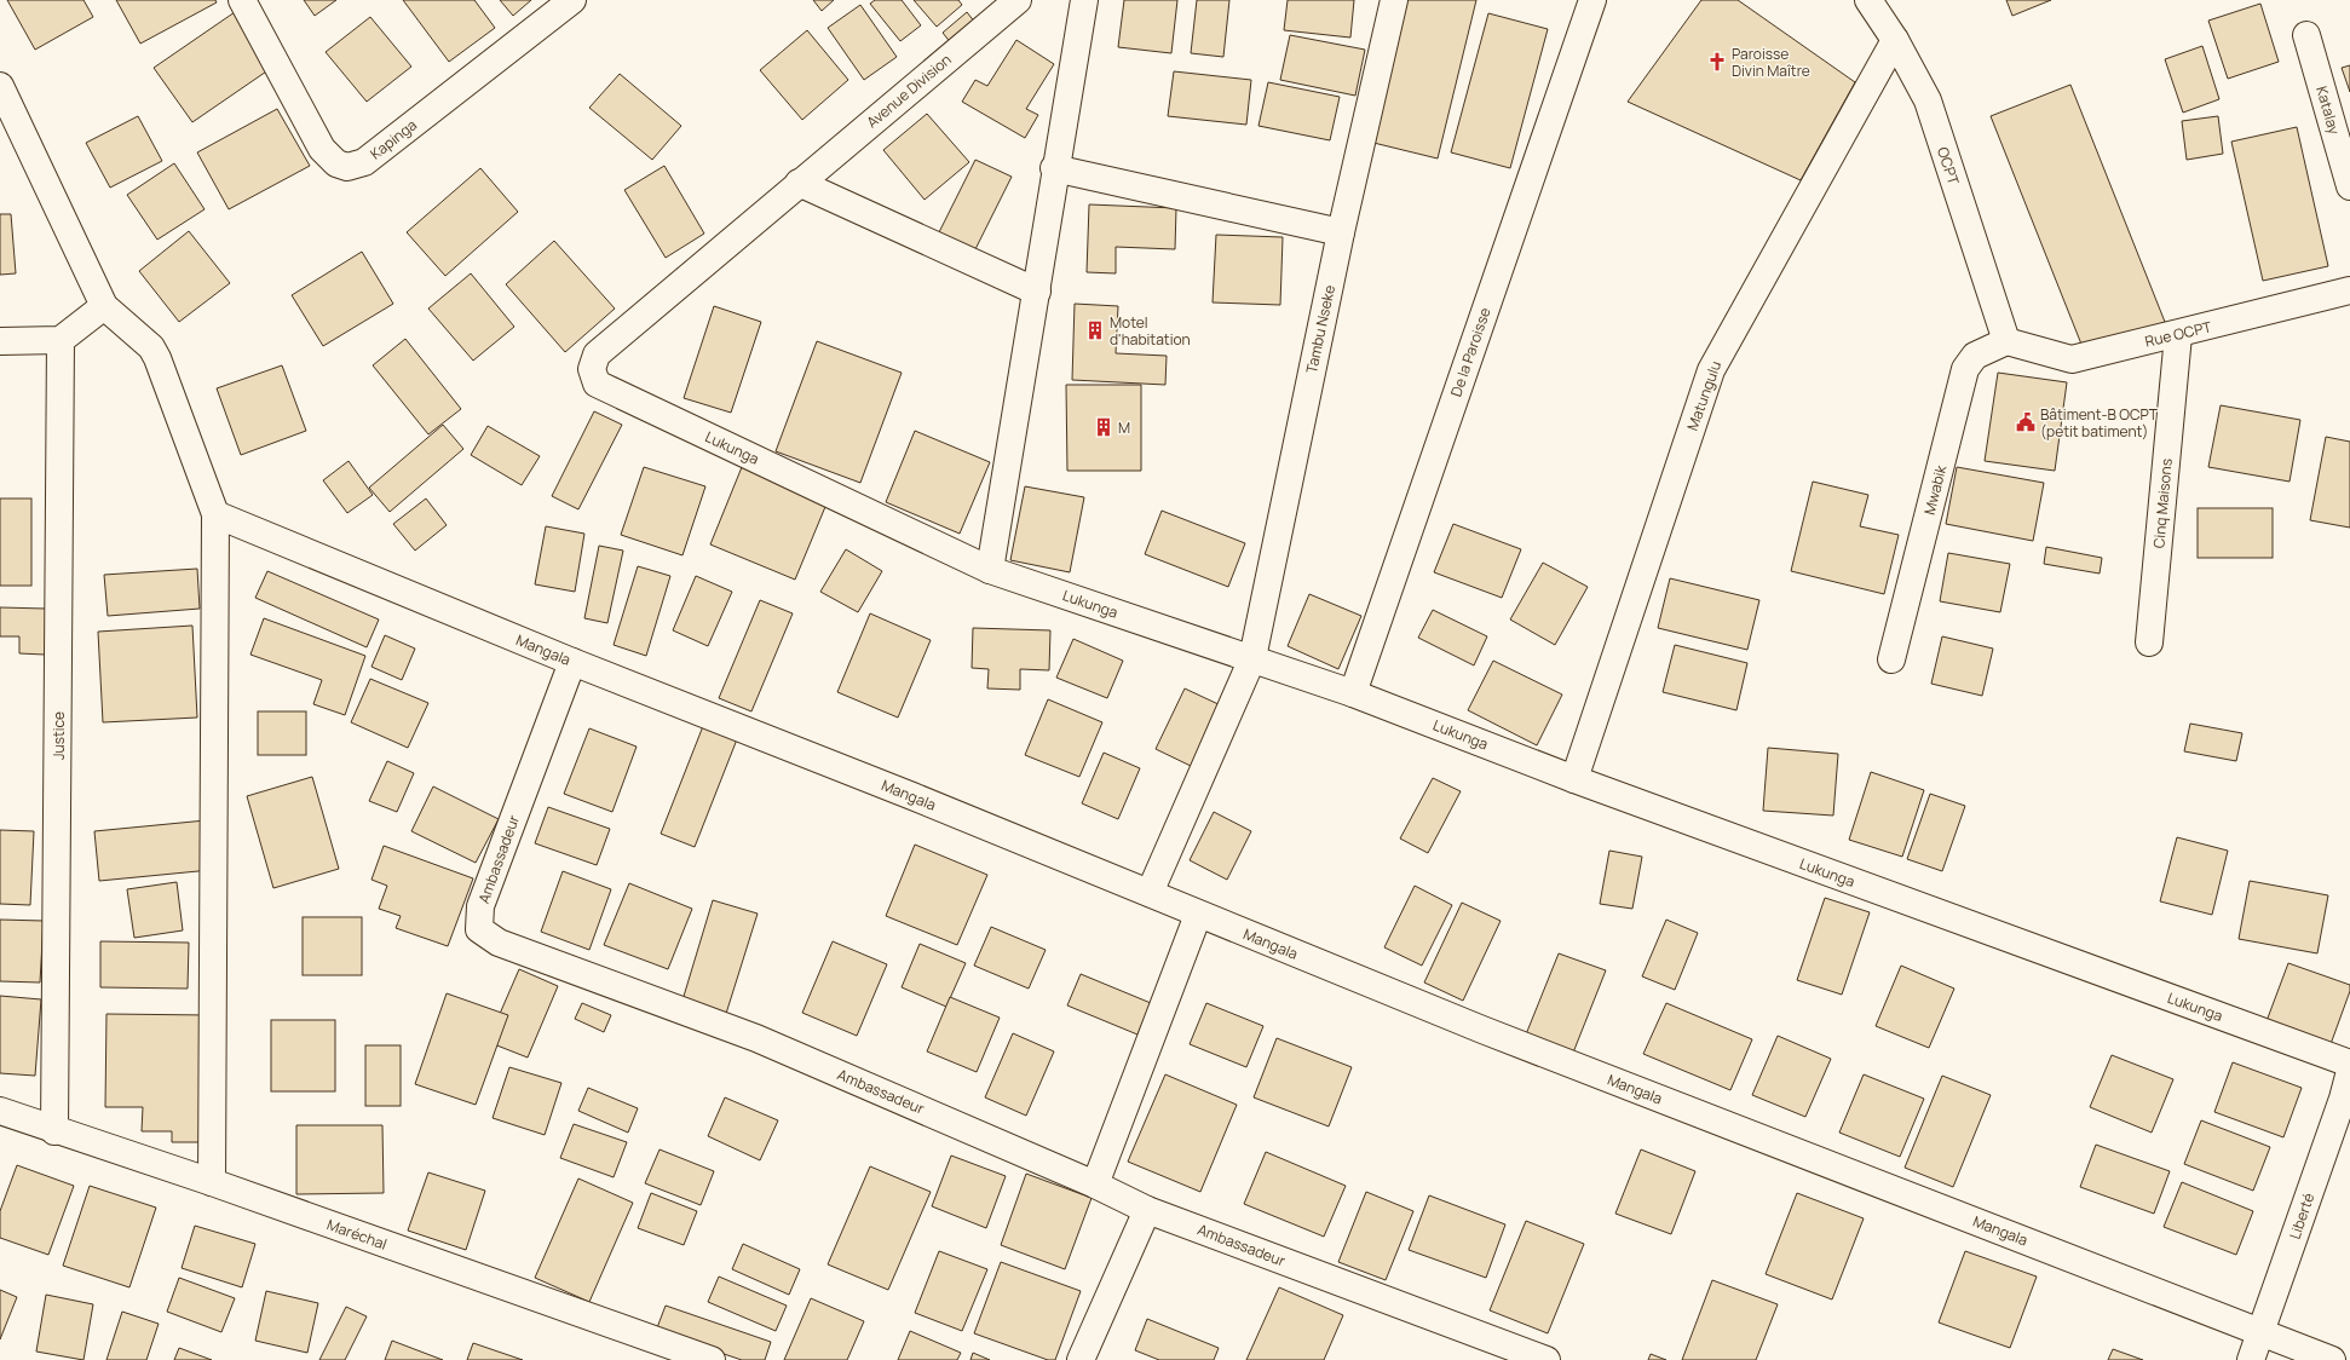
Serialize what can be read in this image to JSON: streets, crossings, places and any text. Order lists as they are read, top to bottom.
{
  "streets": {
    "street": [
      "Avenue Division",
      "Katalay",
      "Kapinga",
      "OCPT",
      "Tambu Nseke",
      "Rue OCPT",
      "De la Paroisse",
      "Matungulu",
      "Lukunga",
      "Mwabik",
      "Cinq Maisons",
      "Mangala",
      "Justice",
      "Ambassadeur",
      "Liberté",
      "Maréchal"
    ]
  },
  "crossings": [
    ["Avenue Division", "Lukunga"],
    ["OCPT", "Rue OCPT"],
    ["OCPT", "Matungulu"],
    ["OCPT", "Mwabik"],
    ["Tambu Nseke", "Lukunga"],
    ["Tambu Nseke", "Mangala"],
    ["Rue OCPT", "Mwabik"],
    ["Rue OCPT", "Cinq Maisons"],
    ["De la Paroisse", "Lukunga"],
    ["Matungulu", "Lukunga"],
    ["Mangala", "Ambassadeur"],
    ["Mangala", "Liberté"],
    ["Justice", "Maréchal"]
  ],
  "places": {
    "church": ["Paroisse Divin Maître"],
    "building": ["Motel d'habitation", "M"],
    "public building": ["Bâtiment-B OCPT (petit batiment)"]
  }
}
